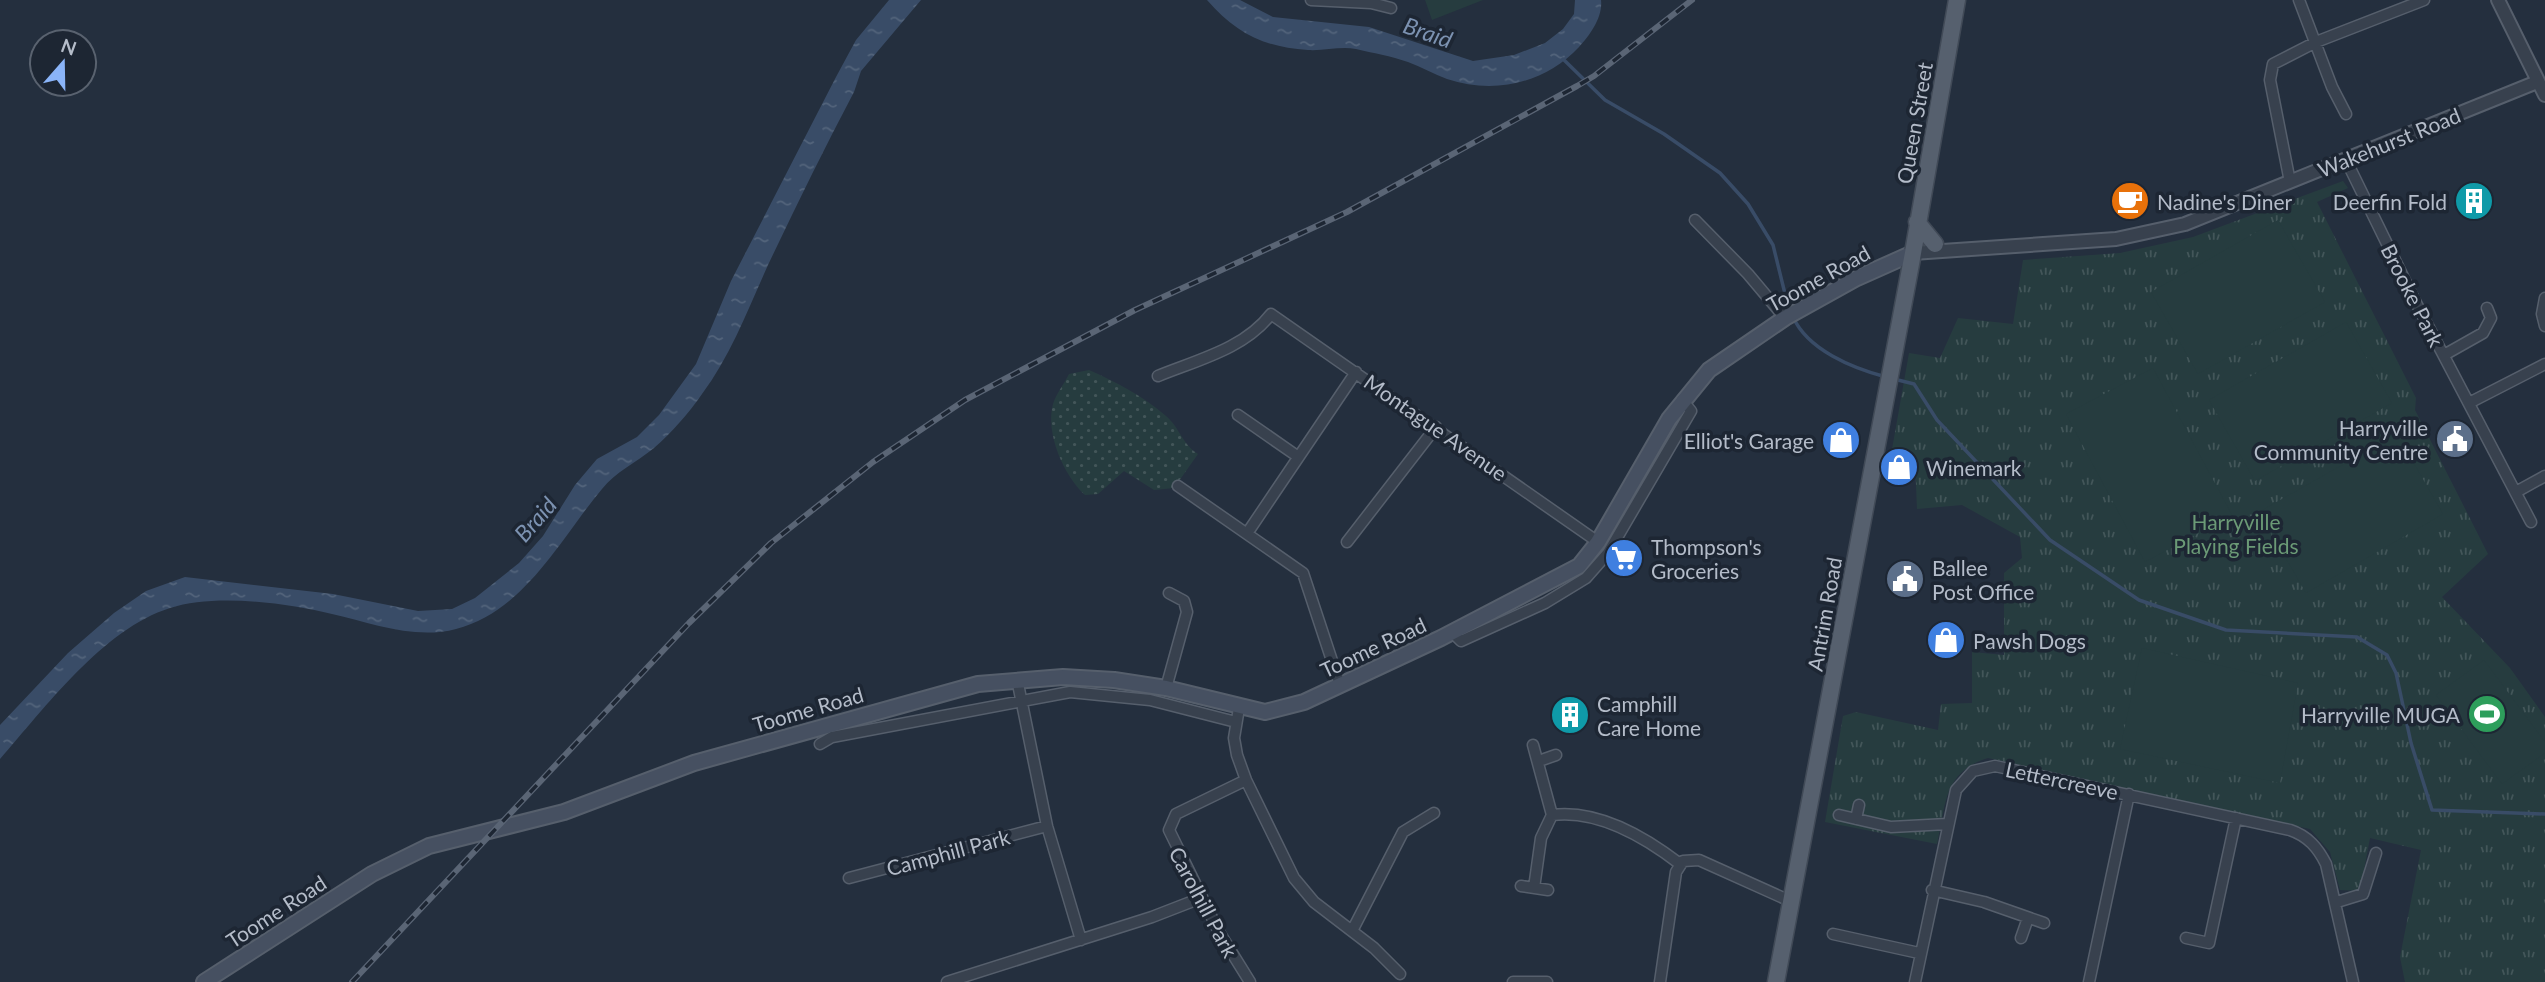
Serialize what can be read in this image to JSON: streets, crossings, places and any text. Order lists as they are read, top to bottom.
{
  "streets": {
    "main road": ["Queen Street", "Toome Road", "Antrim Road"],
    "street": [
      "Wakehurst Road",
      "Brooke Park",
      "Montague Avenue",
      "Lettercreeve",
      "Camphill Park",
      "Carolhill Park"
    ]
  },
  "crossings": [
    ["Queen Street", "Wakehurst Road"],
    ["Queen Street", "Toome Road"],
    ["Queen Street", "Antrim Road"],
    ["Wakehurst Road", "Toome Road"],
    ["Wakehurst Road", "Brooke Park"],
    ["Wakehurst Road", "Antrim Road"],
    ["Toome Road", "Montague Avenue"],
    ["Toome Road", "Antrim Road"]
  ],
  "water": ["Braid"],
  "parks": ["Harryville Playing Fields"],
  "places": {
    "cafe": ["Nadine's Diner"],
    "building": ["Deerfin Fold", "Camphill Care Home"],
    "public building": ["Harryville Community Centre", "Ballee Post Office"],
    "shop": ["Elliot's Garage", "Winemark", "Pawsh Dogs"],
    "supermarket": ["Thompson's Groceries"],
    "sports": ["Harryville MUGA"]
  },
  "north": "top"
}
